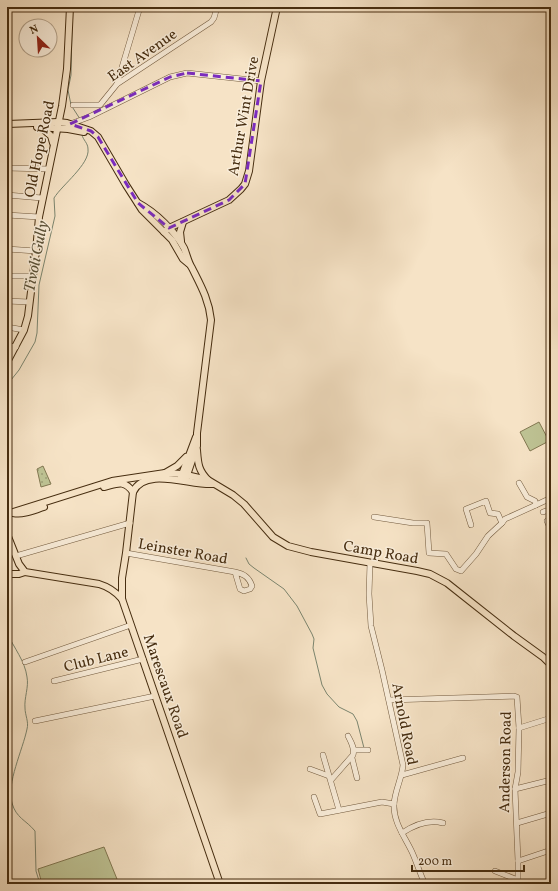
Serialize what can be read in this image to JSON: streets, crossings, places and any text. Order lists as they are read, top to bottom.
{
  "streets": {
    "main road": [
      "Arthur Wint Drive",
      "Old Hope Road",
      "Camp Road",
      "Marescaux Road"
    ],
    "street": [
      "East Avenue",
      "Leinster Road",
      "Club Lane",
      "Arnold Road",
      "Anderson Road"
    ]
  },
  "crossings": [
    ["Leinster Road", "Marescaux Road"],
    ["Camp Road", "Arnold Road"],
    ["Club Lane", "Marescaux Road"],
    ["Arnold Road", "Anderson Road"]
  ],
  "water": ["Tivoli Gully"],
  "scale_bar": "200 m",
  "north": "top left"
}
